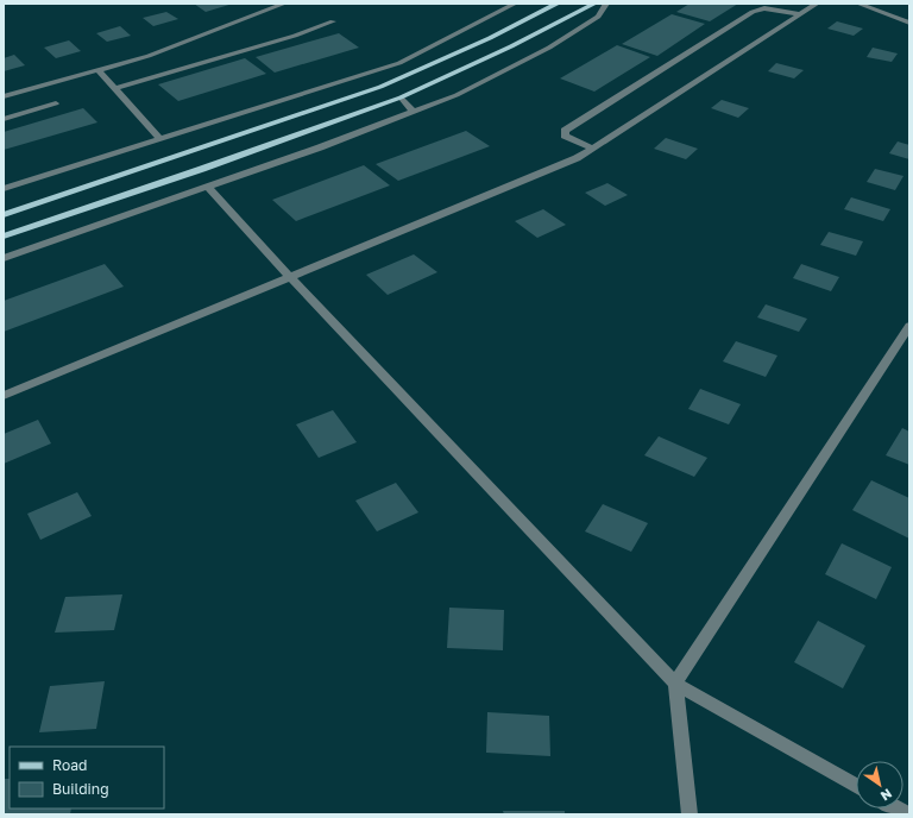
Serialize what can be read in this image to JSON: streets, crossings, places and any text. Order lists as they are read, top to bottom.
{
  "legend": ["Road", "Building"],
  "north": "bottom right"
}
